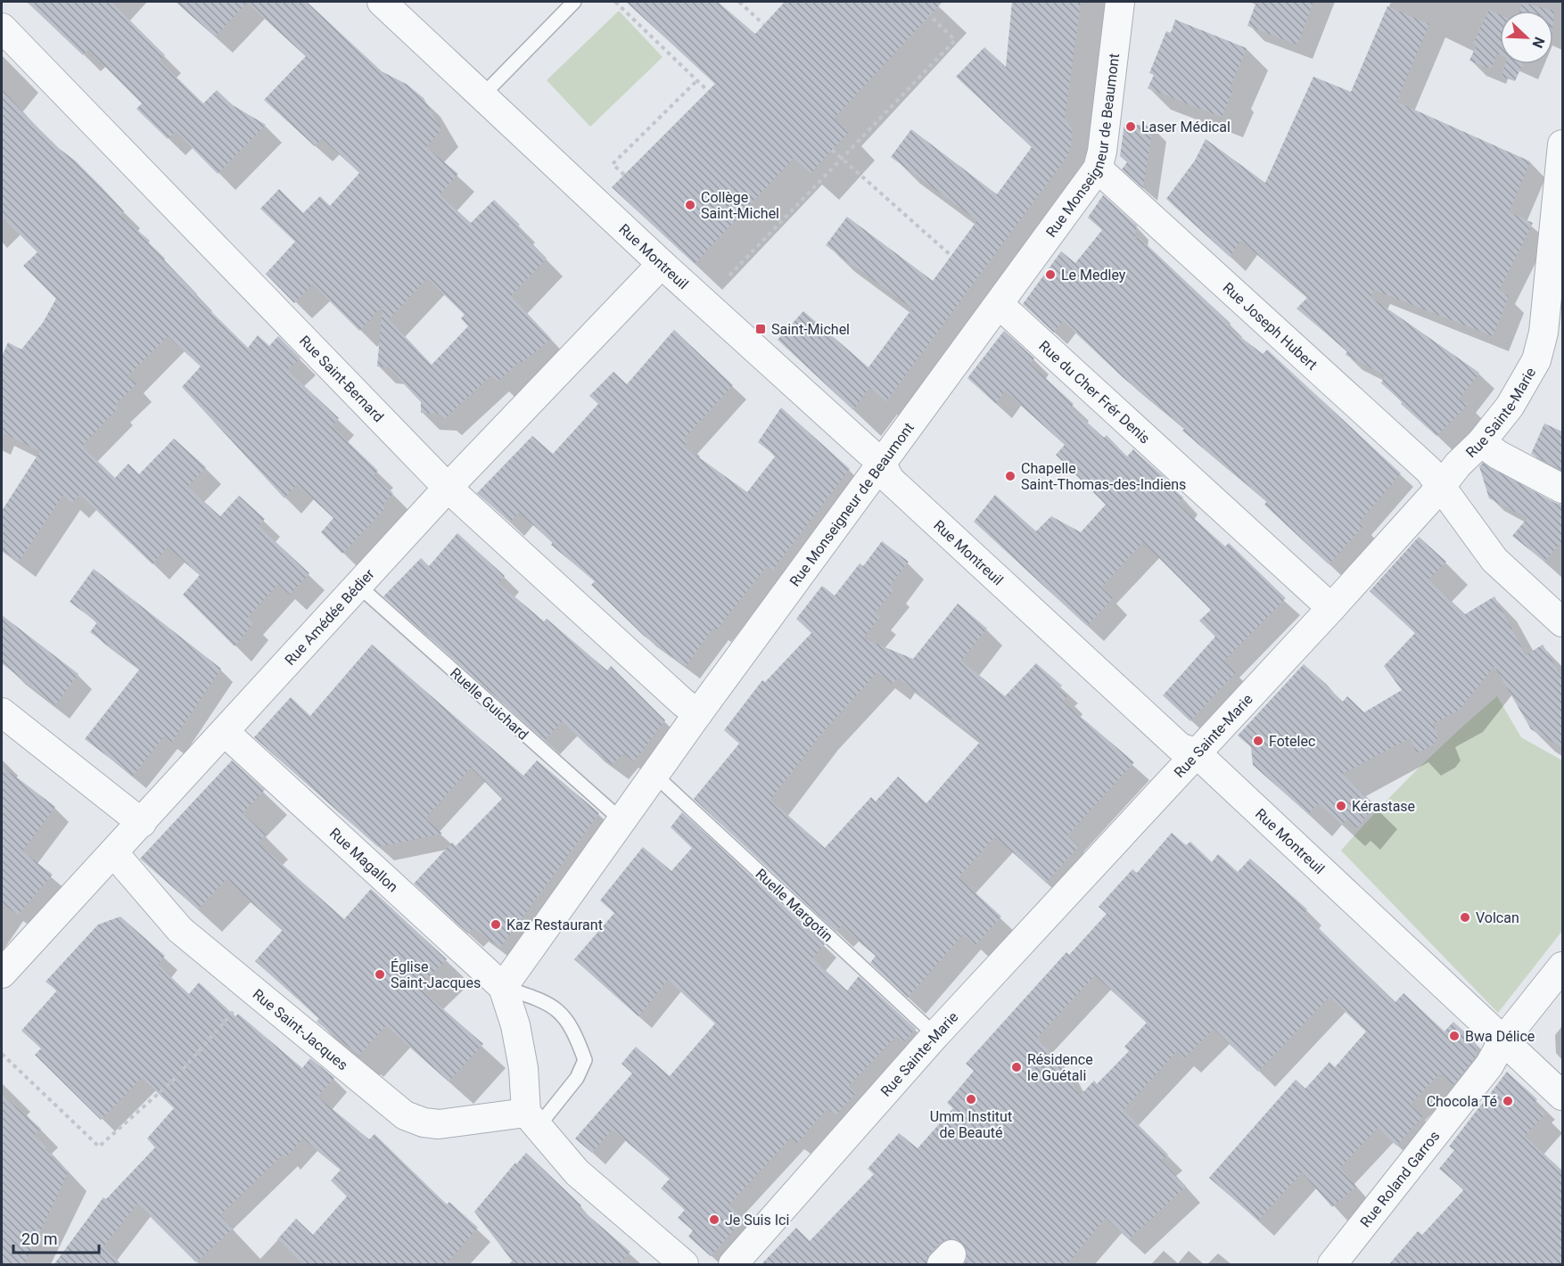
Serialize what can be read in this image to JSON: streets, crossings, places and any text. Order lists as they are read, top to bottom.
{
  "streets": {
    "street": [
      "Rue Monseigneur de Beaumont",
      "Rue Montreuil",
      "Rue Joseph Hubert",
      "Rue Saint-Bernard",
      "Rue du Cher Frér Denis",
      "Rue Sainte-Marie",
      "Rue Amédée Bédier",
      "Rue Magallon",
      "Rue Saint-Jacques",
      "Rue Roland Garros"
    ],
    "lane": ["Ruelle Guichard", "Ruelle Margotin"]
  },
  "crossings": [
    ["Rue Monseigneur de Beaumont", "Rue Montreuil"],
    ["Rue Monseigneur de Beaumont", "Rue Joseph Hubert"],
    ["Rue Monseigneur de Beaumont", "Rue Saint-Bernard"],
    ["Rue Monseigneur de Beaumont", "Rue du Cher Frér Denis"],
    ["Rue Monseigneur de Beaumont", "Ruelle Guichard"],
    ["Rue Monseigneur de Beaumont", "Rue Magallon"],
    ["Rue Monseigneur de Beaumont", "Ruelle Margotin"],
    ["Rue Montreuil", "Rue Sainte-Marie"],
    ["Rue Montreuil", "Rue Amédée Bédier"],
    ["Rue Montreuil", "Rue Roland Garros"],
    ["Rue Joseph Hubert", "Rue Sainte-Marie"],
    ["Rue Saint-Bernard", "Rue Amédée Bédier"],
    ["Rue du Cher Frér Denis", "Rue Sainte-Marie"],
    ["Rue Sainte-Marie", "Ruelle Margotin"],
    ["Rue Amédée Bédier", "Ruelle Guichard"],
    ["Rue Amédée Bédier", "Rue Magallon"],
    ["Rue Amédée Bédier", "Rue Saint-Jacques"]
  ],
  "places": {
    "other": [
      "Laser Médical",
      "Collège Saint-Michel",
      "Le Medley",
      "Chapelle Saint-Thomas-des-Indiens",
      "Fotelec",
      "Kérastase",
      "Volcan",
      "Kaz Restaurant",
      "Église Saint-Jacques",
      "Bwa Délice",
      "Résidence le Guétali",
      "Umm Institut de Beauté",
      "Chocola Té",
      "Je Suis Ici"
    ],
    "transit": ["Saint-Michel"]
  },
  "scale_bar": "20 m",
  "north": "bottom right"
}
